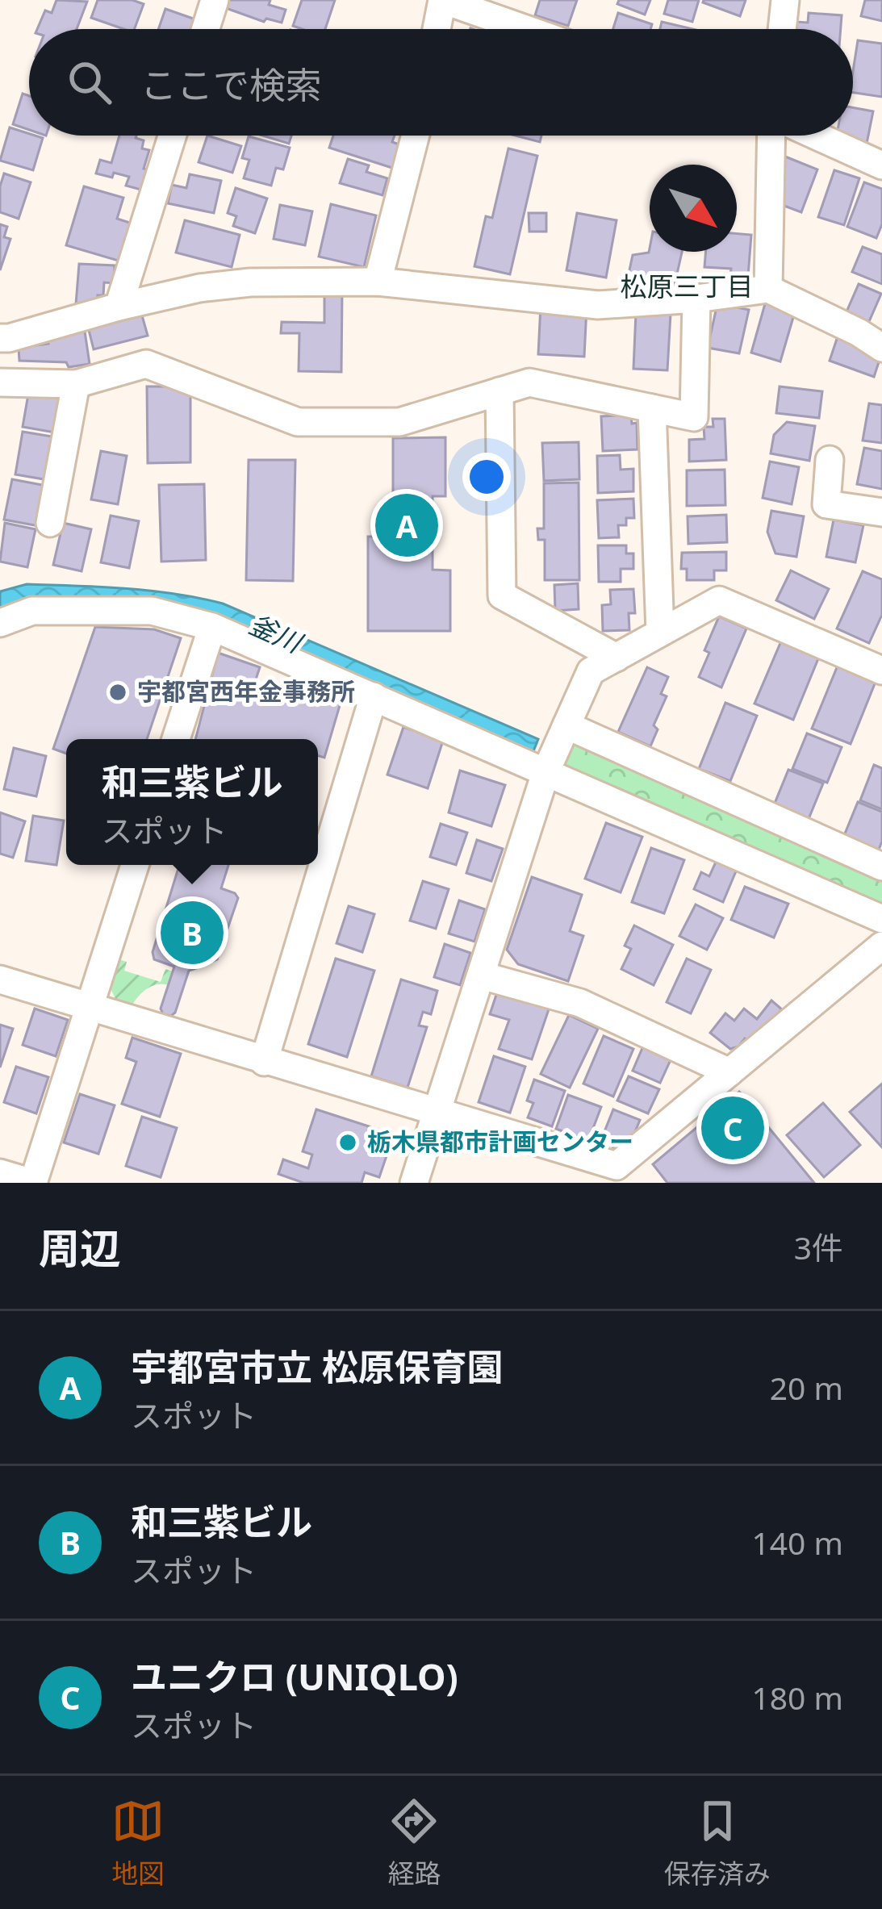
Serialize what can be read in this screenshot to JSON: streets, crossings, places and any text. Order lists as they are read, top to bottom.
{
  "districts": ["松原三丁目"],
  "water": ["釜川"],
  "places": ["宇都宮西年金事務所", "栃木県都市計画センター"],
  "north": "bottom right",
  "page": {
    "search": "ここで検索",
    "pins": ["A", "B", "C"],
    "popup": ["和三紫ビル", "スポット"],
    "heading": ["周辺", "3件"],
    "list": [
      {
        "mark": "A",
        "name": "宇都宮市立 松原保育園",
        "note": "スポット",
        "value": "20 m"
      },
      {
        "mark": "B",
        "name": "和三紫ビル",
        "note": "スポット",
        "value": "140 m"
      },
      {
        "mark": "C",
        "name": "ユニクロ (UNIQLO)",
        "note": "スポット",
        "value": "180 m"
      }
    ],
    "nav": ["地図", "経路", "保存済み"]
  }
}
